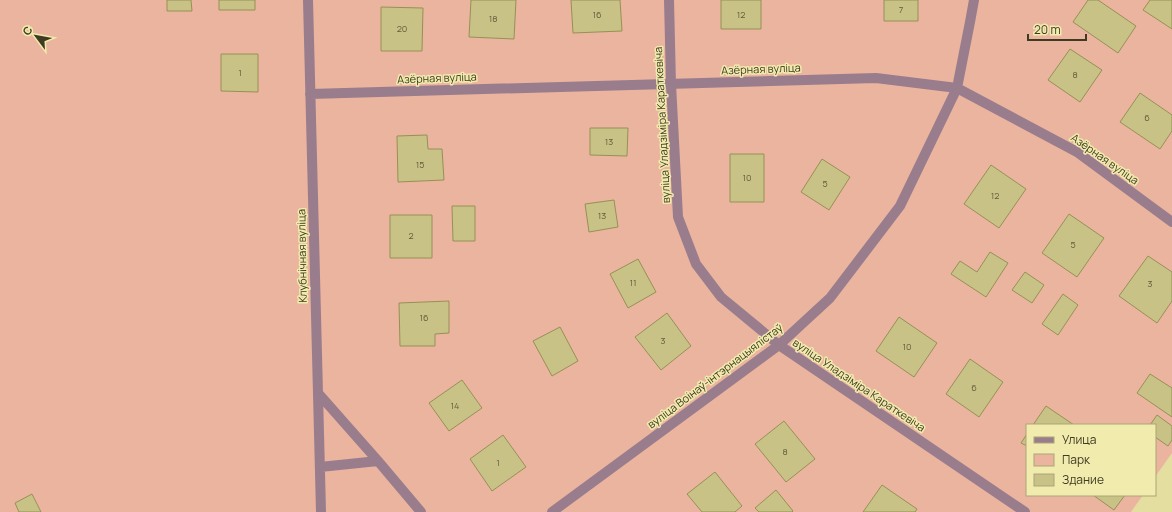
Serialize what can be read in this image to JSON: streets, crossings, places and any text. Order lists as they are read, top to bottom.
{
  "streets": {
    "street": [
      "Азёрная вуліца",
      "вуліца Уладзіміра Караткевіча",
      "Клубнічная вуліца",
      "вуліца Воінаў-інтэрнацыялістаў"
    ]
  },
  "crossings": [
    ["Азёрная вуліца", "вуліца Уладзіміра Караткевіча"],
    ["Азёрная вуліца", "Клубнічная вуліца"],
    ["Азёрная вуліца", "вуліца Воінаў-інтэрнацыялістаў"],
    ["вуліца Уладзіміра Караткевіча", "вуліца Воінаў-інтэрнацыялістаў"]
  ],
  "house_numbers": [
    "7",
    "16",
    "12",
    "18",
    "20",
    "1",
    "8",
    "6",
    "13",
    "15",
    "10",
    "5",
    "12",
    "13",
    "2",
    "5",
    "11",
    "3",
    "16",
    "3",
    "10",
    "6",
    "14",
    "8",
    "1"
  ],
  "legend": ["Улица", "Парк", "Здание"],
  "scale_bar": "20 m",
  "north": "top left"
}
